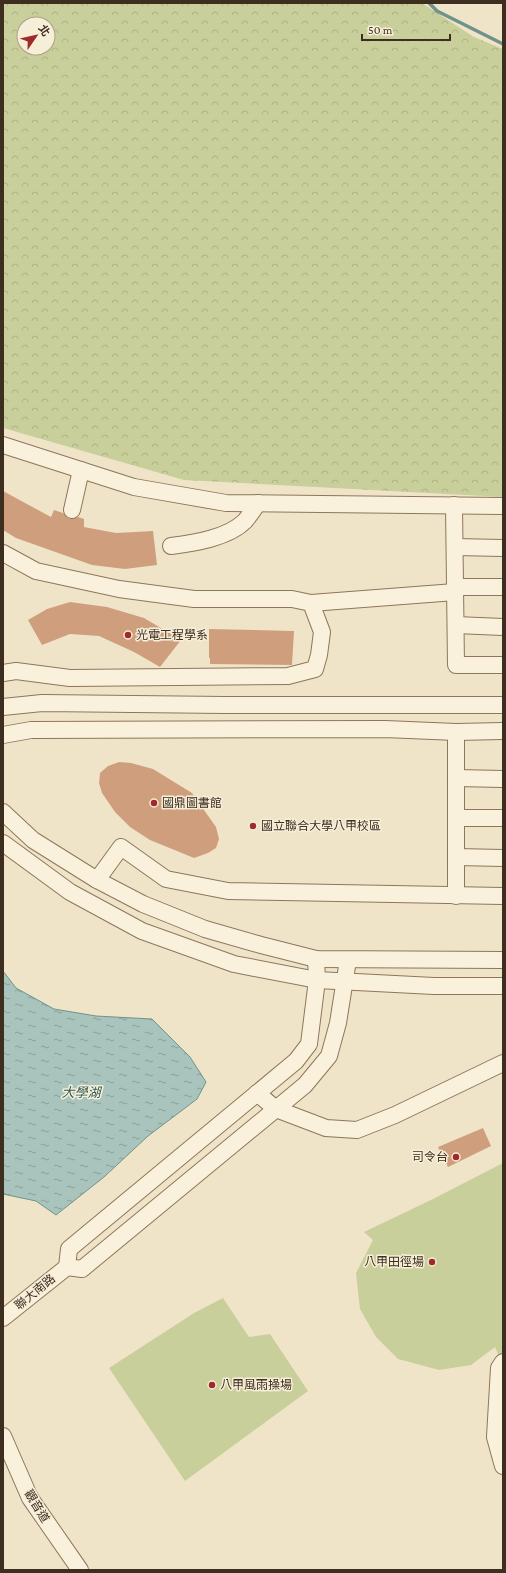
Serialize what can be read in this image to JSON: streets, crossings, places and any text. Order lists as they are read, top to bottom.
{
  "streets": {
    "street": ["聯大南路", "觀音道"]
  },
  "water": ["大學湖"],
  "places": [
    "光電工程學系",
    "國鼎圖書館",
    "國立聯合大學八甲校區",
    "司令台",
    "八甲田徑場",
    "八甲風雨操場"
  ],
  "scale_bar": "50 m",
  "north": "top right"
}
